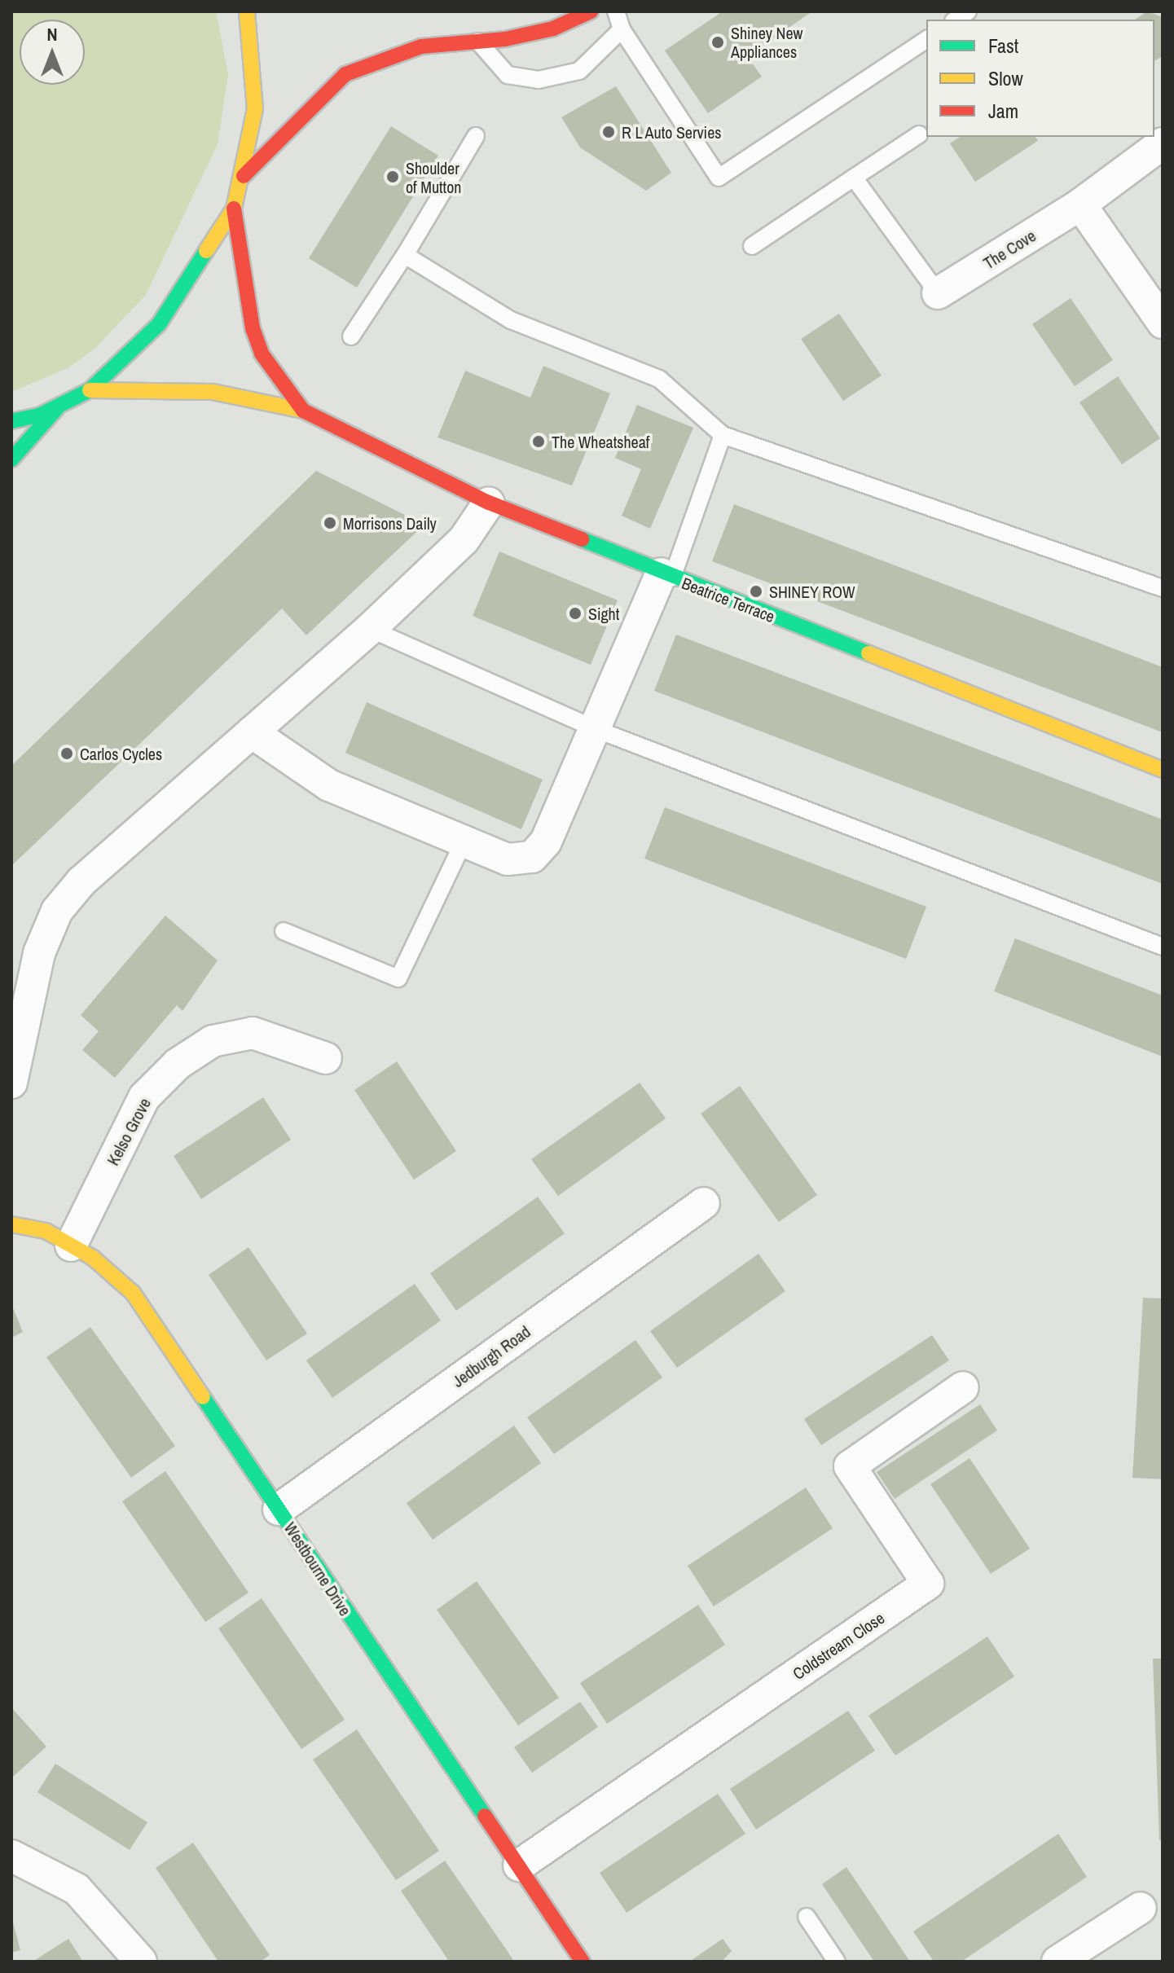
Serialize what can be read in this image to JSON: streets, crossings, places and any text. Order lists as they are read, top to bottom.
{
  "streets": {
    "main road": ["Beatrice Terrace", "Westbourne Drive"],
    "street": [
      "The Cove",
      "Kelso Grove",
      "Jedburgh Road",
      "Coldstream Close"
    ]
  },
  "crossings": [
    ["Kelso Grove", "Westbourne Drive"],
    ["Jedburgh Road", "Westbourne Drive"],
    ["Westbourne Drive", "Coldstream Close"]
  ],
  "places": [
    "Shiney New Appliances",
    "R L Auto Servies",
    "Shoulder of Mutton",
    "The Wheatsheaf",
    "Morrisons Daily",
    "SHINEY ROW",
    "Sight",
    "Carlos Cycles"
  ],
  "legend": ["Fast", "Slow", "Jam"],
  "north": "top"
}
